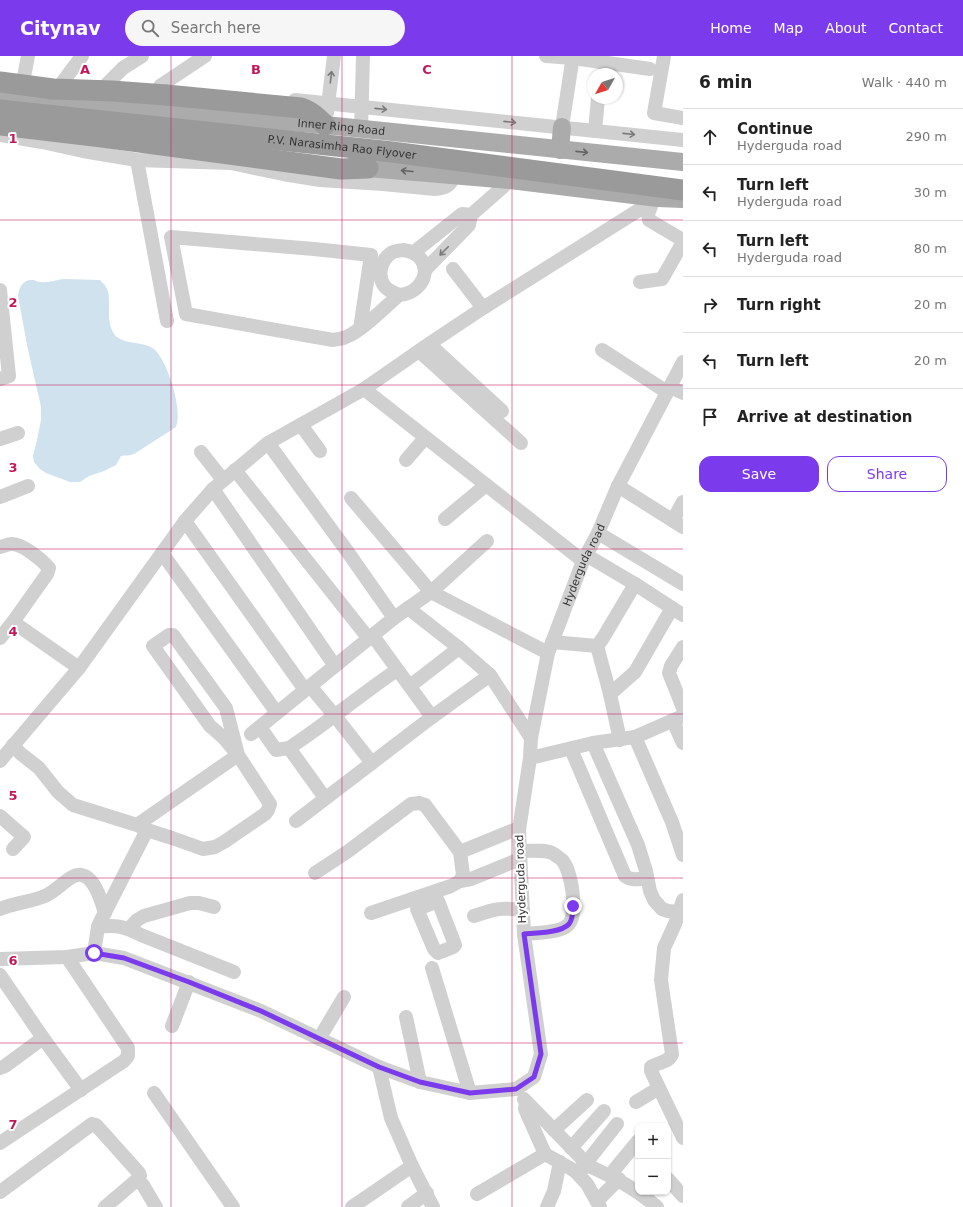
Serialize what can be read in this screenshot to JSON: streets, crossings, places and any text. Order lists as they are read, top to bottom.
{
  "streets": {
    "highway": ["P.V. Narasimha Rao Flyover"],
    "main road": ["Inner Ring Road"],
    "street": ["Hyderguda road"]
  },
  "crossings": [
    ["Inner Ring Road", "P.V. Narasimha Rao Flyover"]
  ],
  "north": "bottom left",
  "page": {
    "header": "Citynav",
    "search": "Search here",
    "nav": [
      "Home",
      "Map",
      "About",
      "Contact"
    ],
    "heading": ["6 min", "Walk · 440 m"],
    "list": [
      ["Continue", "Hyderguda road", "290 m"],
      ["Turn left", "Hyderguda road", "30 m"],
      ["Turn left", "Hyderguda road", "80 m"],
      ["Turn right", "20 m"],
      ["Turn left", "20 m"],
      "Arrive at destination"
    ],
    "buttons": ["Save", "Share"],
    "map_buttons": ["+", "−"]
  },
  "grid": {
    "columns": ["A", "B", "C"],
    "rows": [
      "1",
      "2",
      "3",
      "4",
      "5",
      "6",
      "7"
    ]
  }
}
